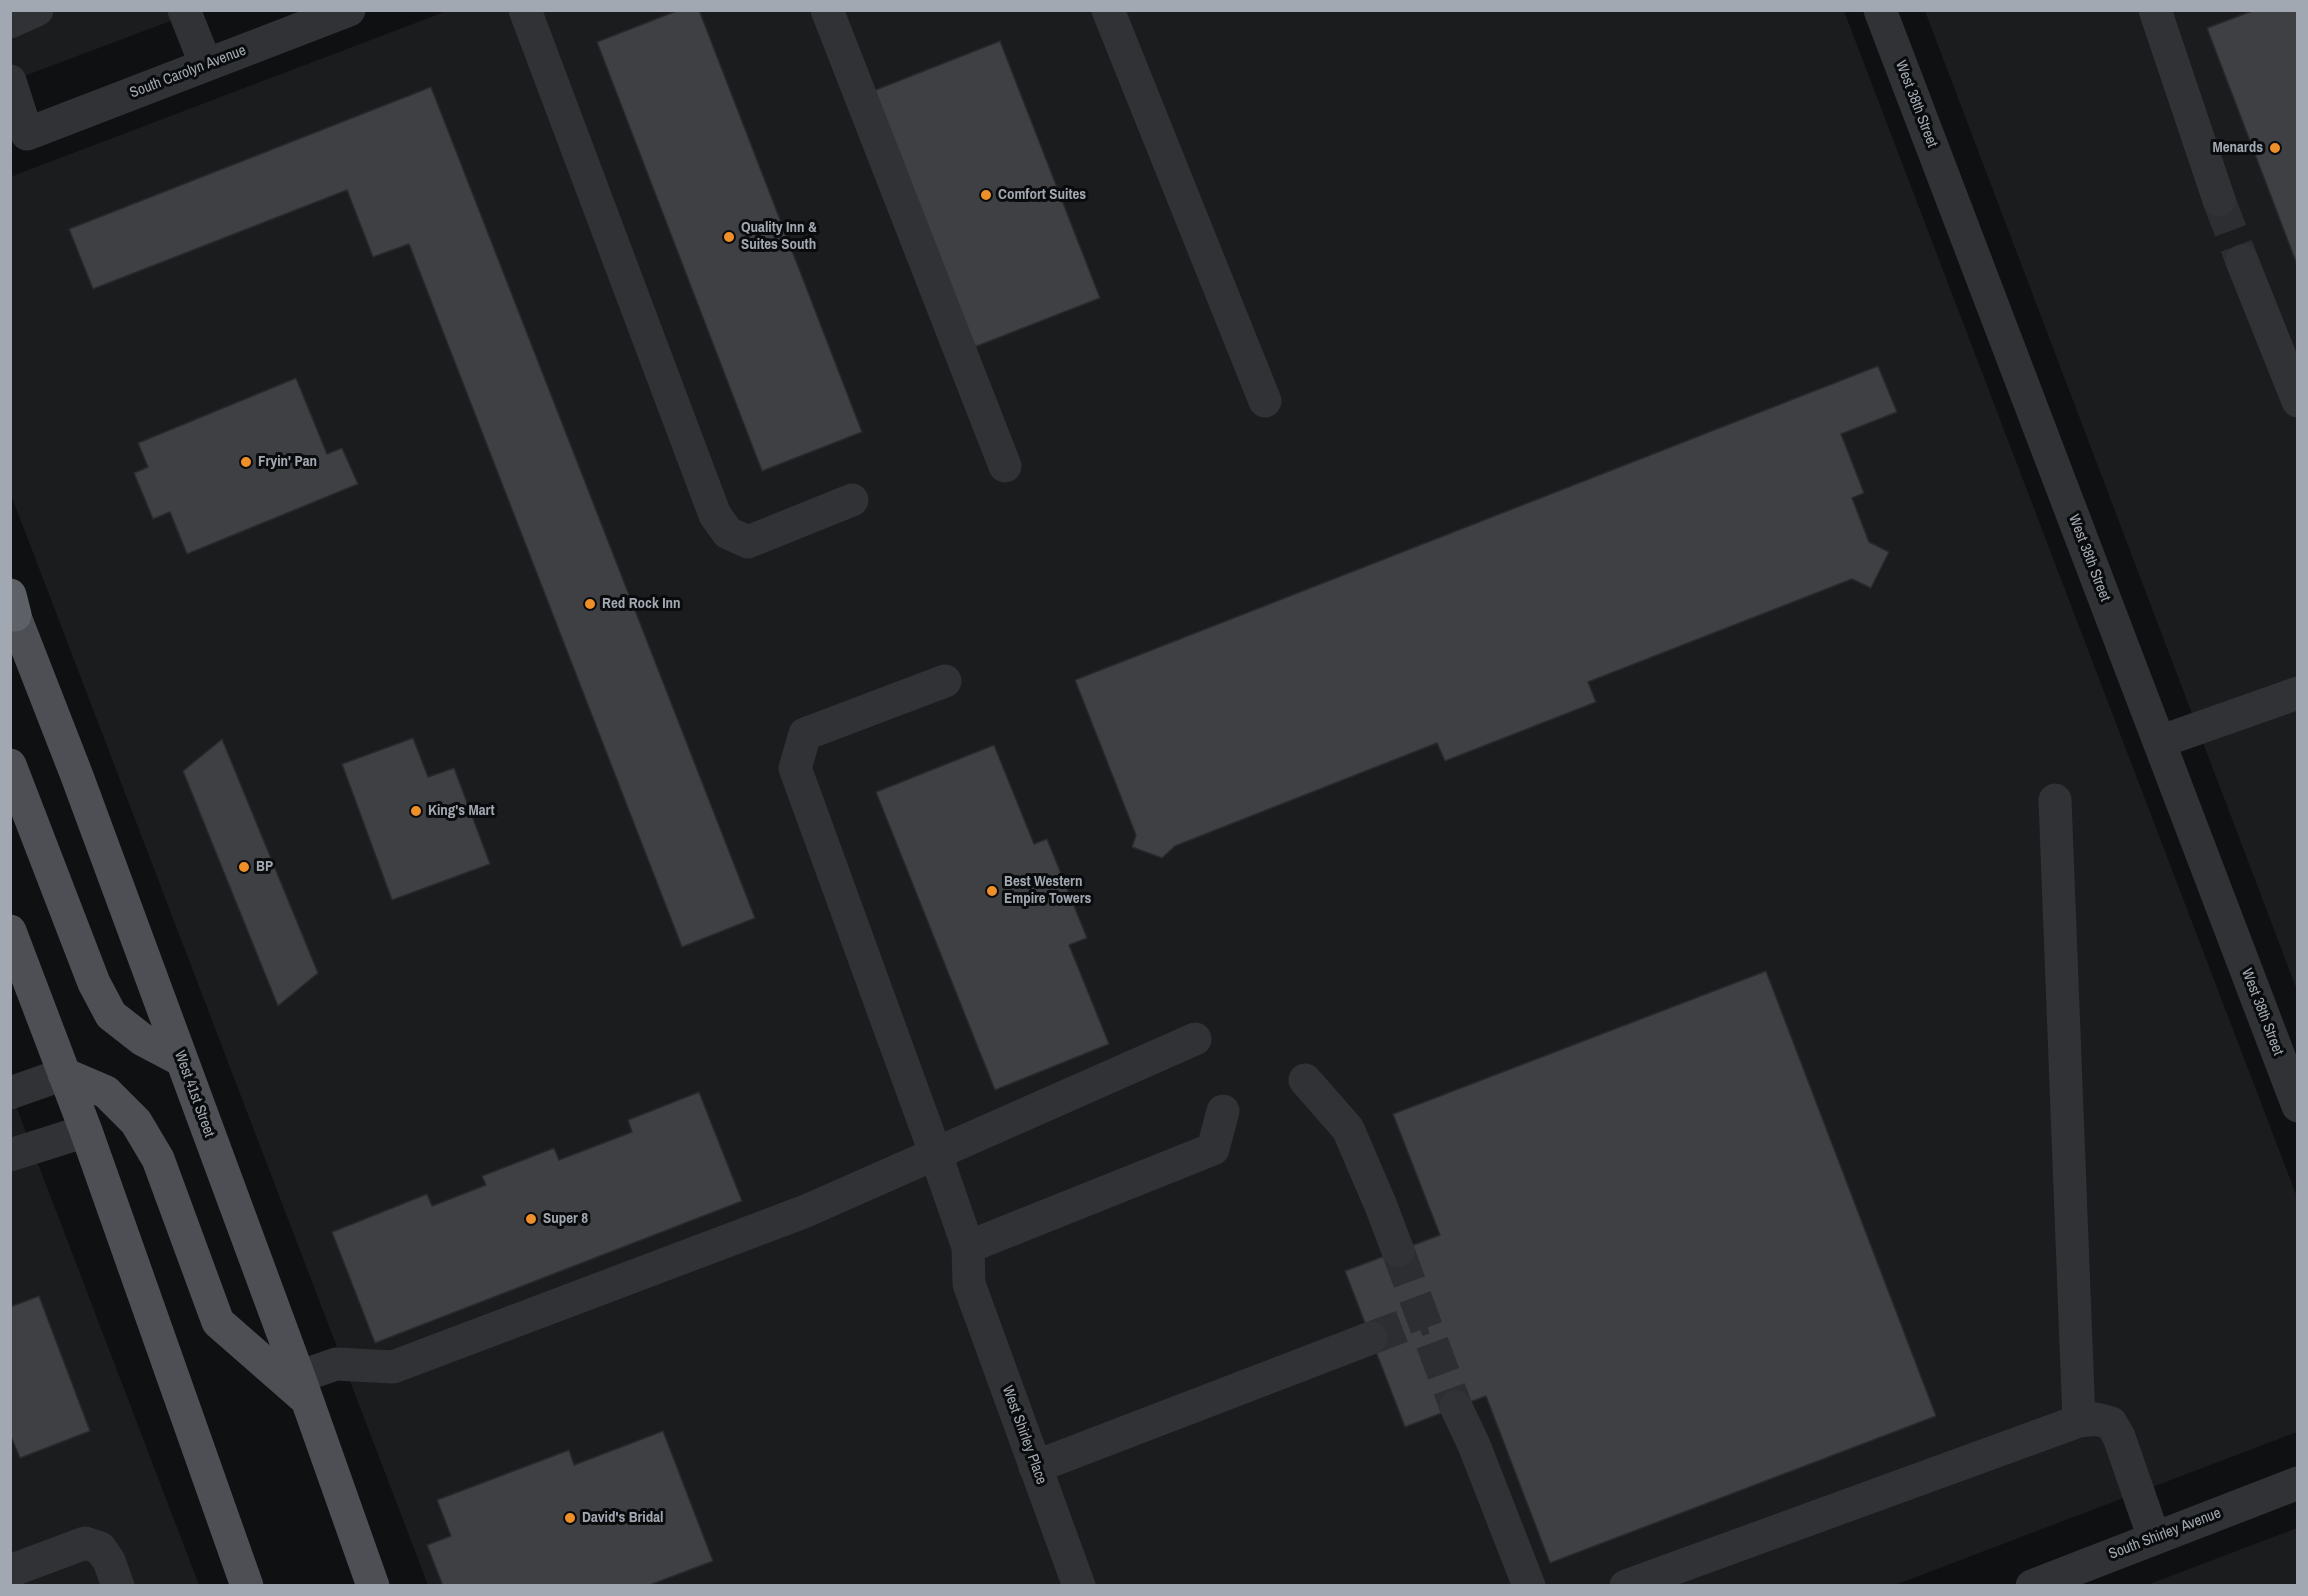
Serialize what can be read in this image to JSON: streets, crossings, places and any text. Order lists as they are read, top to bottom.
{
  "streets": {
    "main road": ["West 41st Street"],
    "street": [
      "South Carolyn Avenue",
      "West 38th Street",
      "West Shirley Place",
      "South Shirley Avenue"
    ]
  },
  "places": [
    "Menards",
    "Comfort Suites",
    "Quality Inn & Suites South",
    "Fryin' Pan",
    "Red Rock Inn",
    "King's Mart",
    "BP",
    "Best Western Empire Towers",
    "Super 8",
    "David's Bridal"
  ]
}
